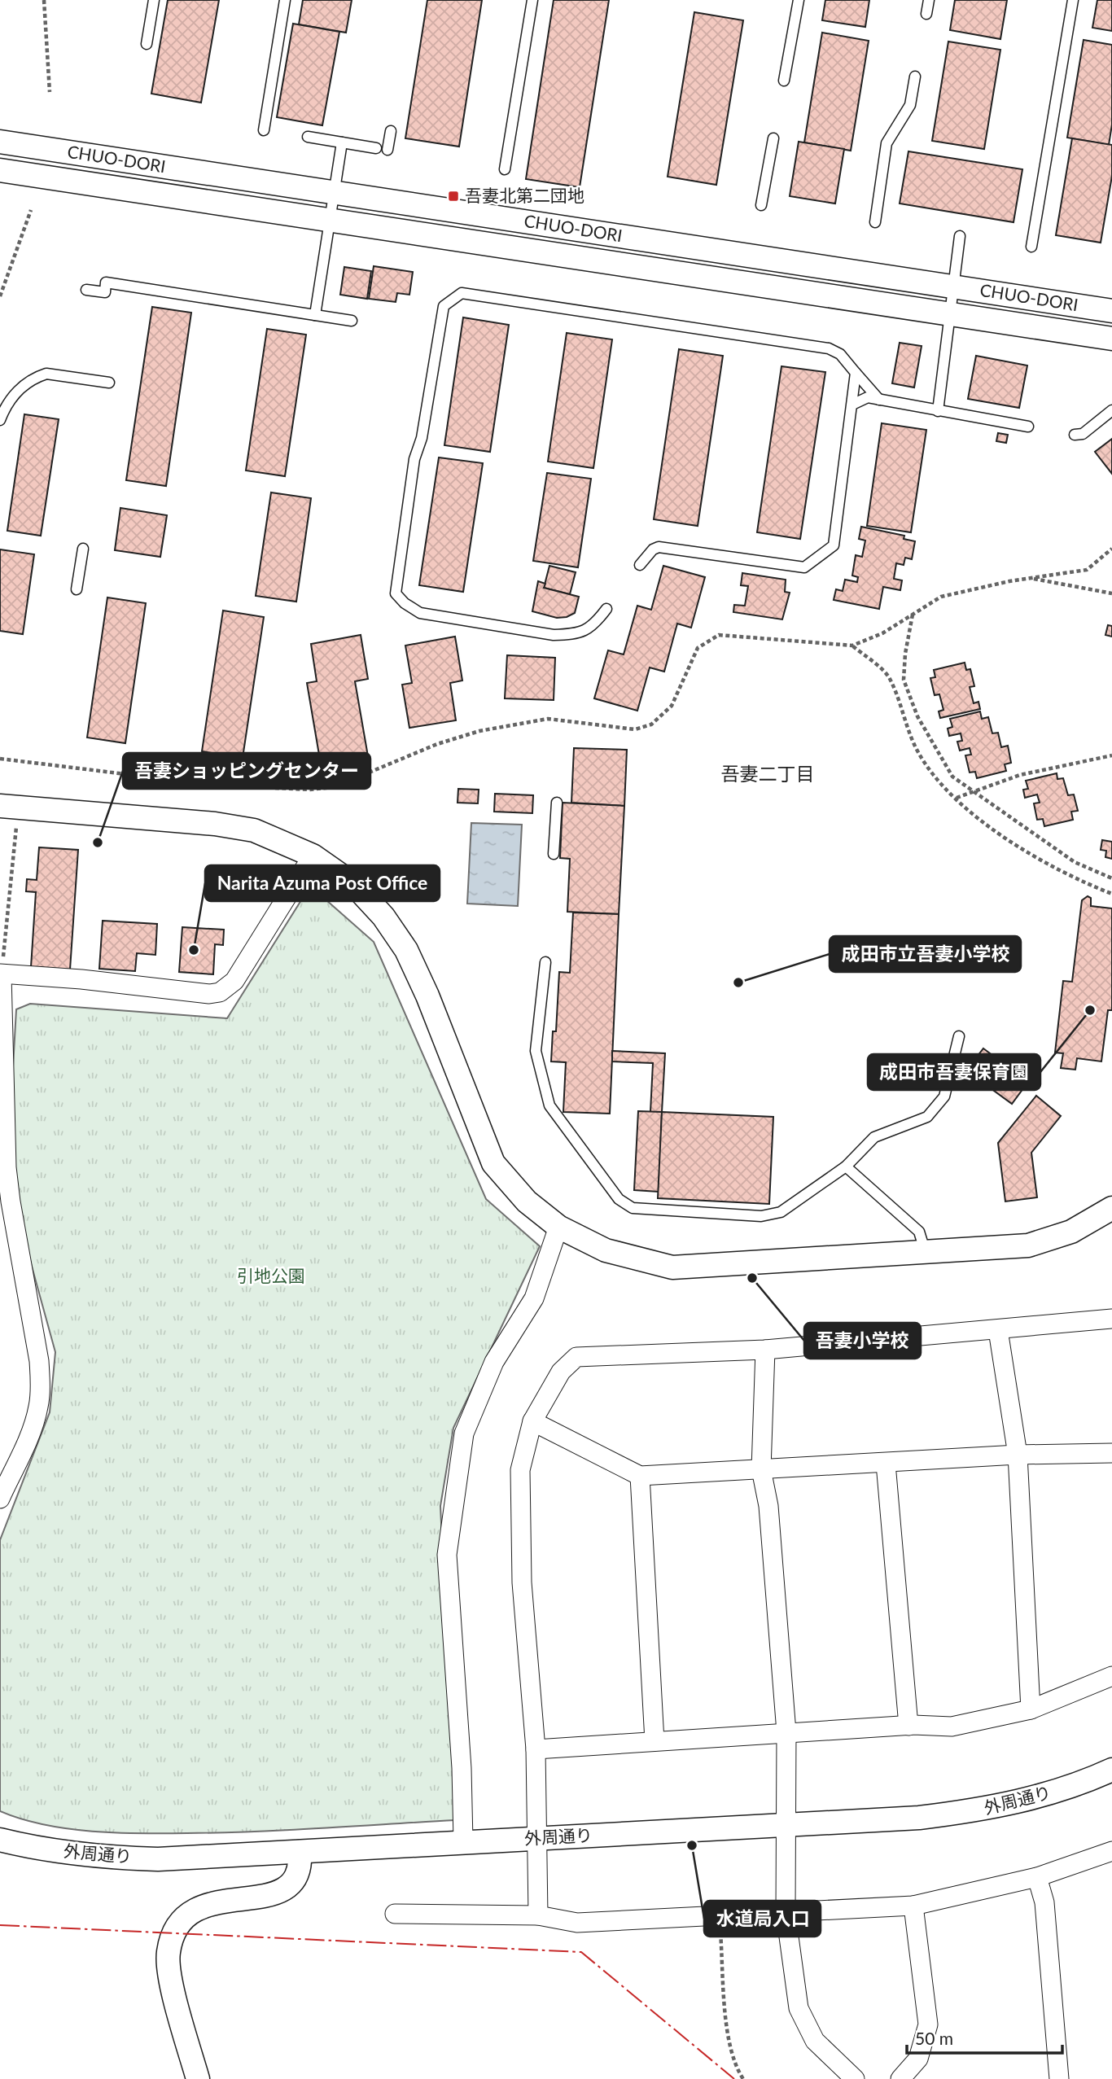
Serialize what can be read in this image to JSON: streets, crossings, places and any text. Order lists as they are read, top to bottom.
{
  "streets": {
    "street": ["CHUO-DORI", "外周通り"]
  },
  "districts": ["吾妻二丁目"],
  "parks": ["引地公園"],
  "places": {
    "transit": ["吾妻北第二団地"],
    "other": [
      "吾妻ショッピングセンター",
      "Narita Azuma Post Office",
      "成田市立吾妻小学校",
      "成田市吾妻保育園",
      "吾妻小学校",
      "水道局入口"
    ]
  },
  "scale_bar": "50 m"
}
